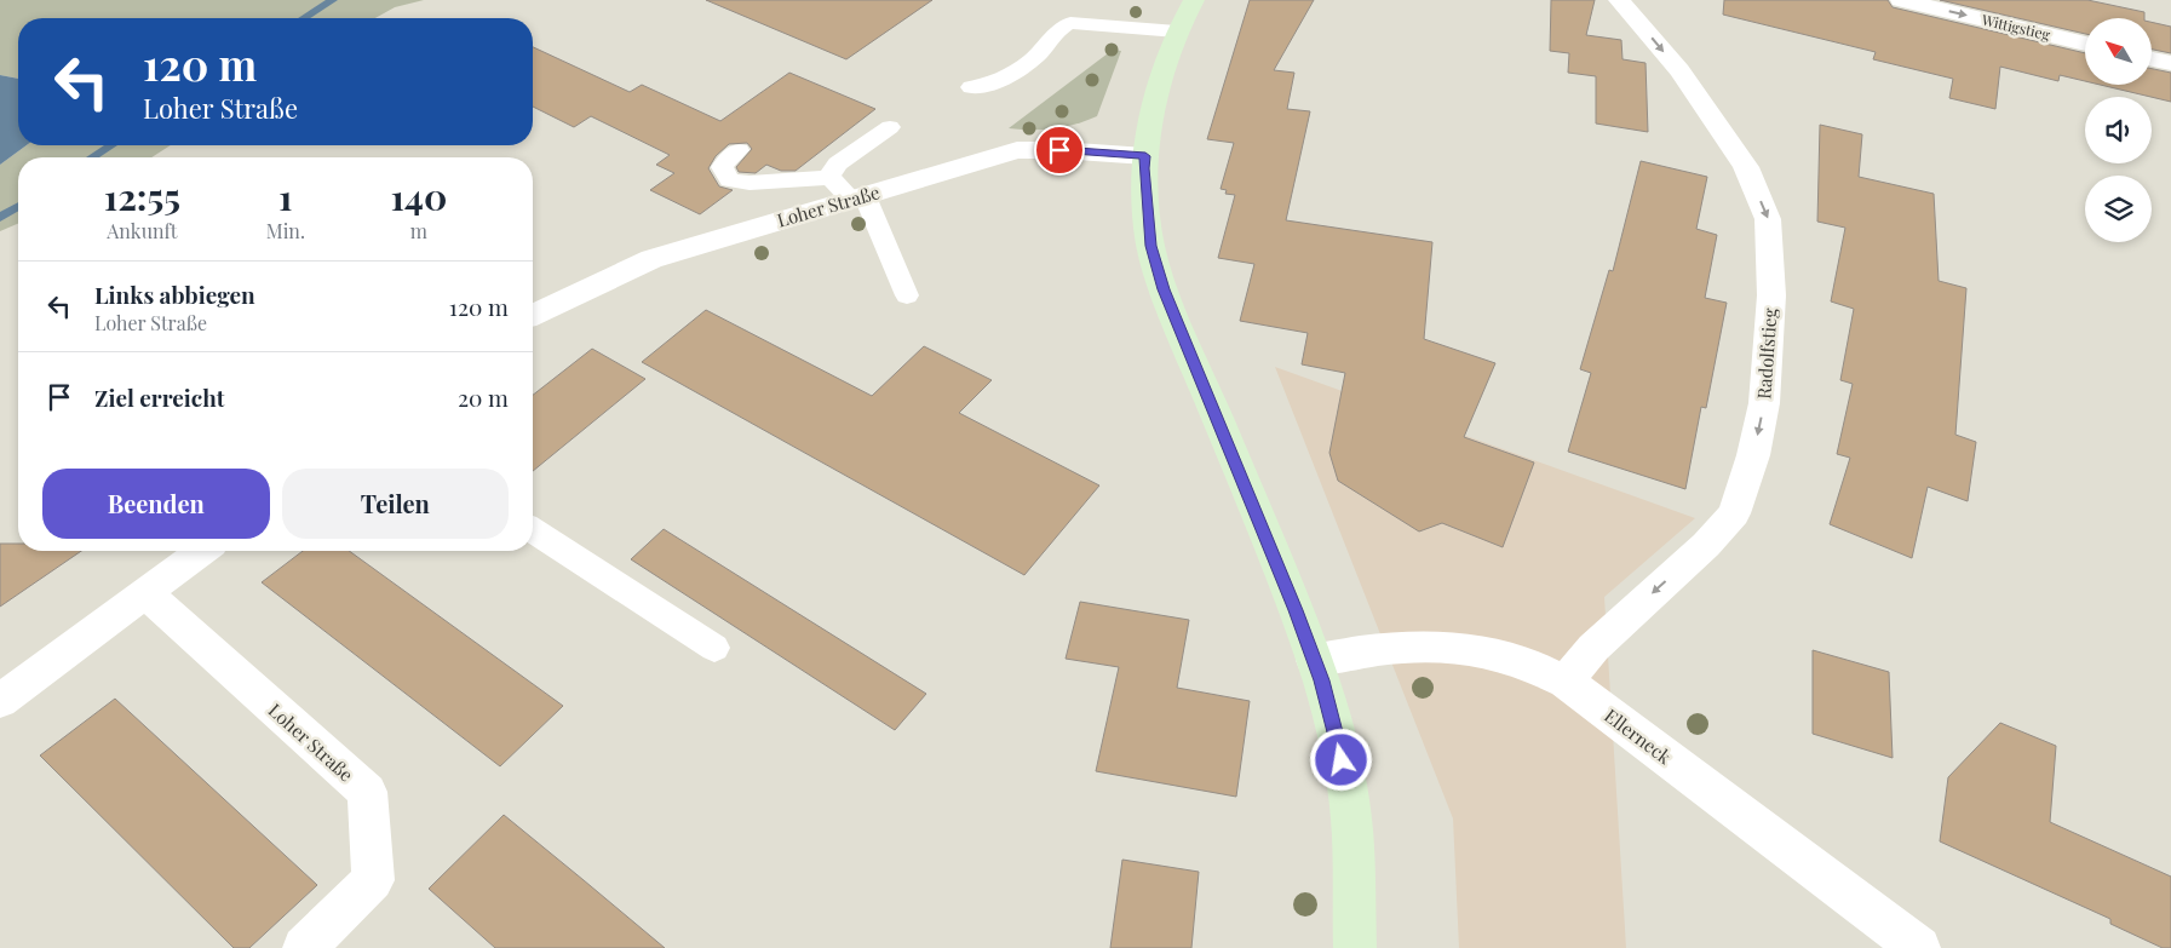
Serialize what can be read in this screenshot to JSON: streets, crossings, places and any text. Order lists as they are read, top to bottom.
{
  "streets": {
    "street": [
      "Wittigstieg",
      "Loher Straße",
      "Radolfstieg",
      "Ellerneck"
    ]
  },
  "crossings": [
    ["Radolfstieg", "Ellerneck"]
  ],
  "one_way": ["Wittigstieg", "Radolfstieg"],
  "north": "top left",
  "page": {
    "turn": ["120 m", "Loher Straße"],
    "eta": [
      "12:55",
      "Ankunft",
      "1",
      "Min.",
      "140",
      "m"
    ],
    "list": [
      {
        "name": "Links abbiegen",
        "note": "Loher Straße",
        "value": "120 m"
      },
      {
        "name": "Ziel erreicht",
        "value": "20 m"
      }
    ],
    "buttons": ["Beenden", "Teilen"]
  }
}
